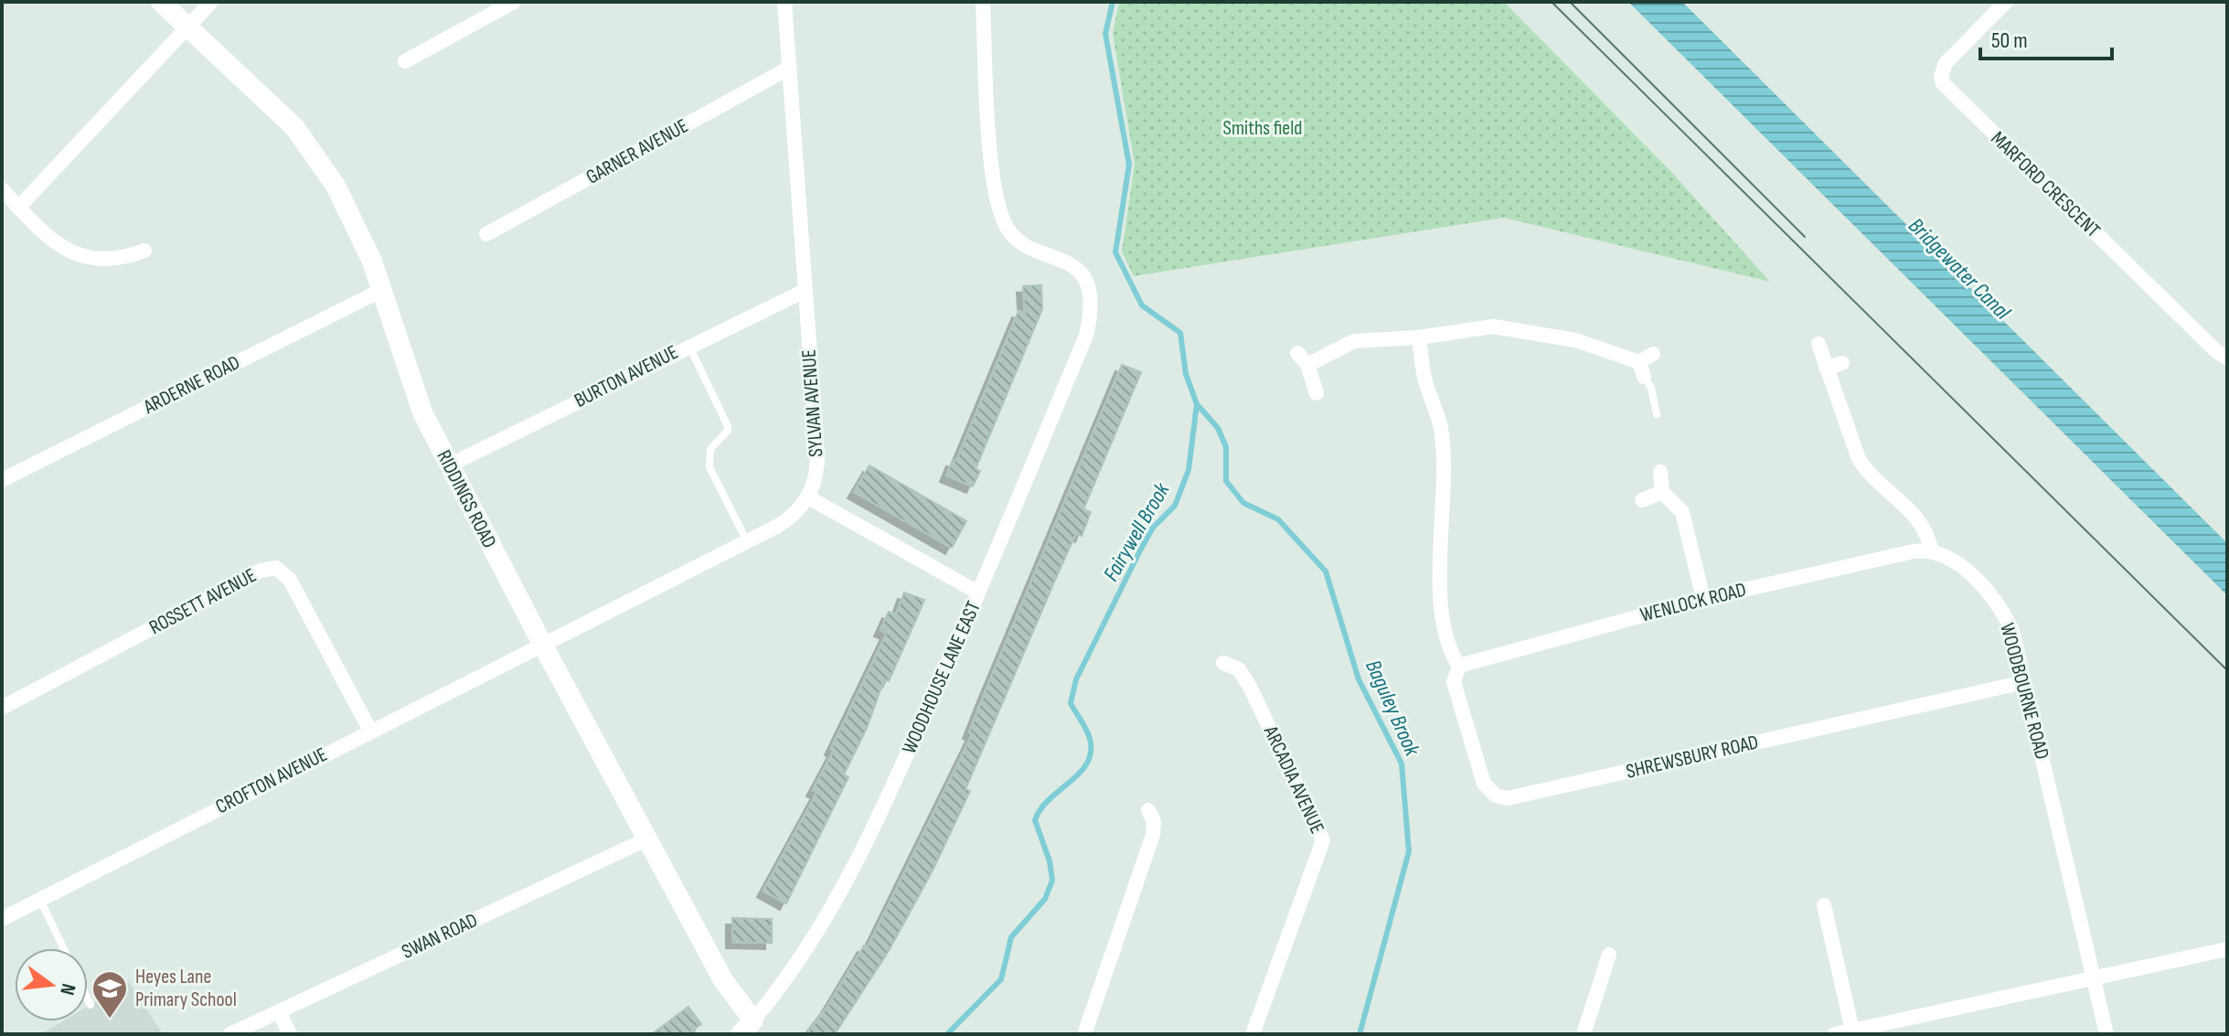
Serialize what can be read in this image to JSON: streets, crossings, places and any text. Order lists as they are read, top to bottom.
{
  "streets": {
    "street": [
      "GARNER AVENUE",
      "MARFORD CRESCENT",
      "BURTON AVENUE",
      "ARDERNE ROAD",
      "SYLVAN AVENUE",
      "RIDDINGS ROAD",
      "ROSSETT AVENUE",
      "WENLOCK ROAD",
      "WOODHOUSE LANE EAST",
      "WOODBOURNE ROAD",
      "SHREWSBURY ROAD",
      "ARCADIA AVENUE",
      "CROFTON AVENUE",
      "SWAN ROAD"
    ]
  },
  "crossings": [
    ["GARNER AVENUE", "SYLVAN AVENUE"],
    ["BURTON AVENUE", "SYLVAN AVENUE"],
    ["BURTON AVENUE", "RIDDINGS ROAD"],
    ["ARDERNE ROAD", "RIDDINGS ROAD"],
    ["RIDDINGS ROAD", "WOODHOUSE LANE EAST"],
    ["RIDDINGS ROAD", "CROFTON AVENUE"],
    ["RIDDINGS ROAD", "SWAN ROAD"],
    ["ROSSETT AVENUE", "CROFTON AVENUE"],
    ["WENLOCK ROAD", "WOODBOURNE ROAD"],
    ["WENLOCK ROAD", "SHREWSBURY ROAD"],
    ["WOODBOURNE ROAD", "SHREWSBURY ROAD"]
  ],
  "water": ["Bridgewater Canal", "Fairywell Brook", "Baguley Brook"],
  "parks": ["Smiths field"],
  "places": {
    "school or university": ["Heyes Lane Primary School"]
  },
  "scale_bar": "50 m",
  "north": "right"
}
